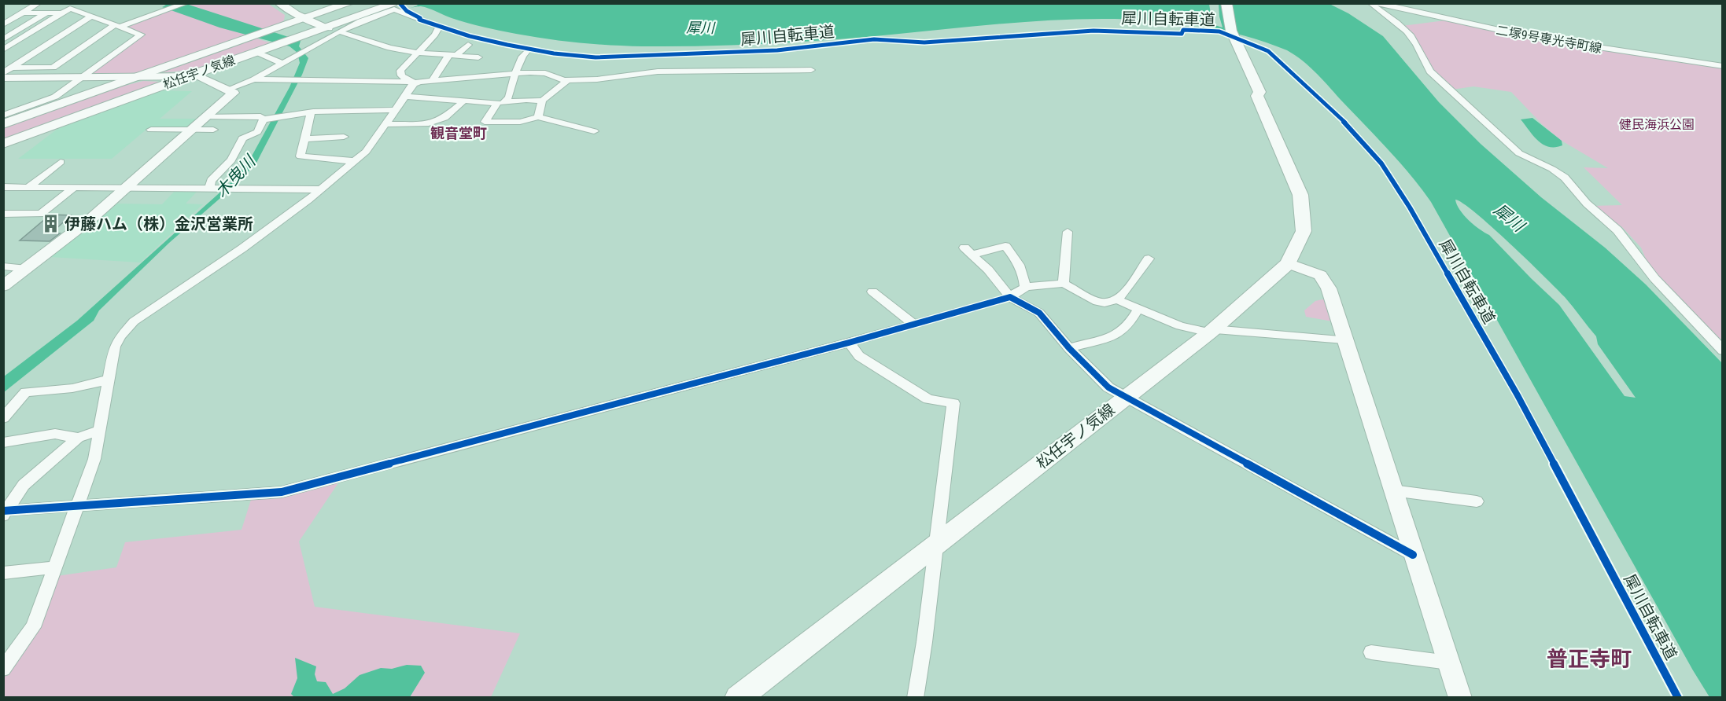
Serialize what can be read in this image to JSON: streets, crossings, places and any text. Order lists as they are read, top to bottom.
{
  "streets": {
    "main road": ["松任宇ノ気線"],
    "street": ["二塚9号専光寺町線"],
    "cycle path": ["犀川自転車道"]
  },
  "districts": ["観音堂町", "普正寺町"],
  "water": ["犀川", "木曳川"],
  "parks": ["健民海浜公園"],
  "places": {
    "building": ["伊藤ハム（株）金沢営業所"]
  }
}
